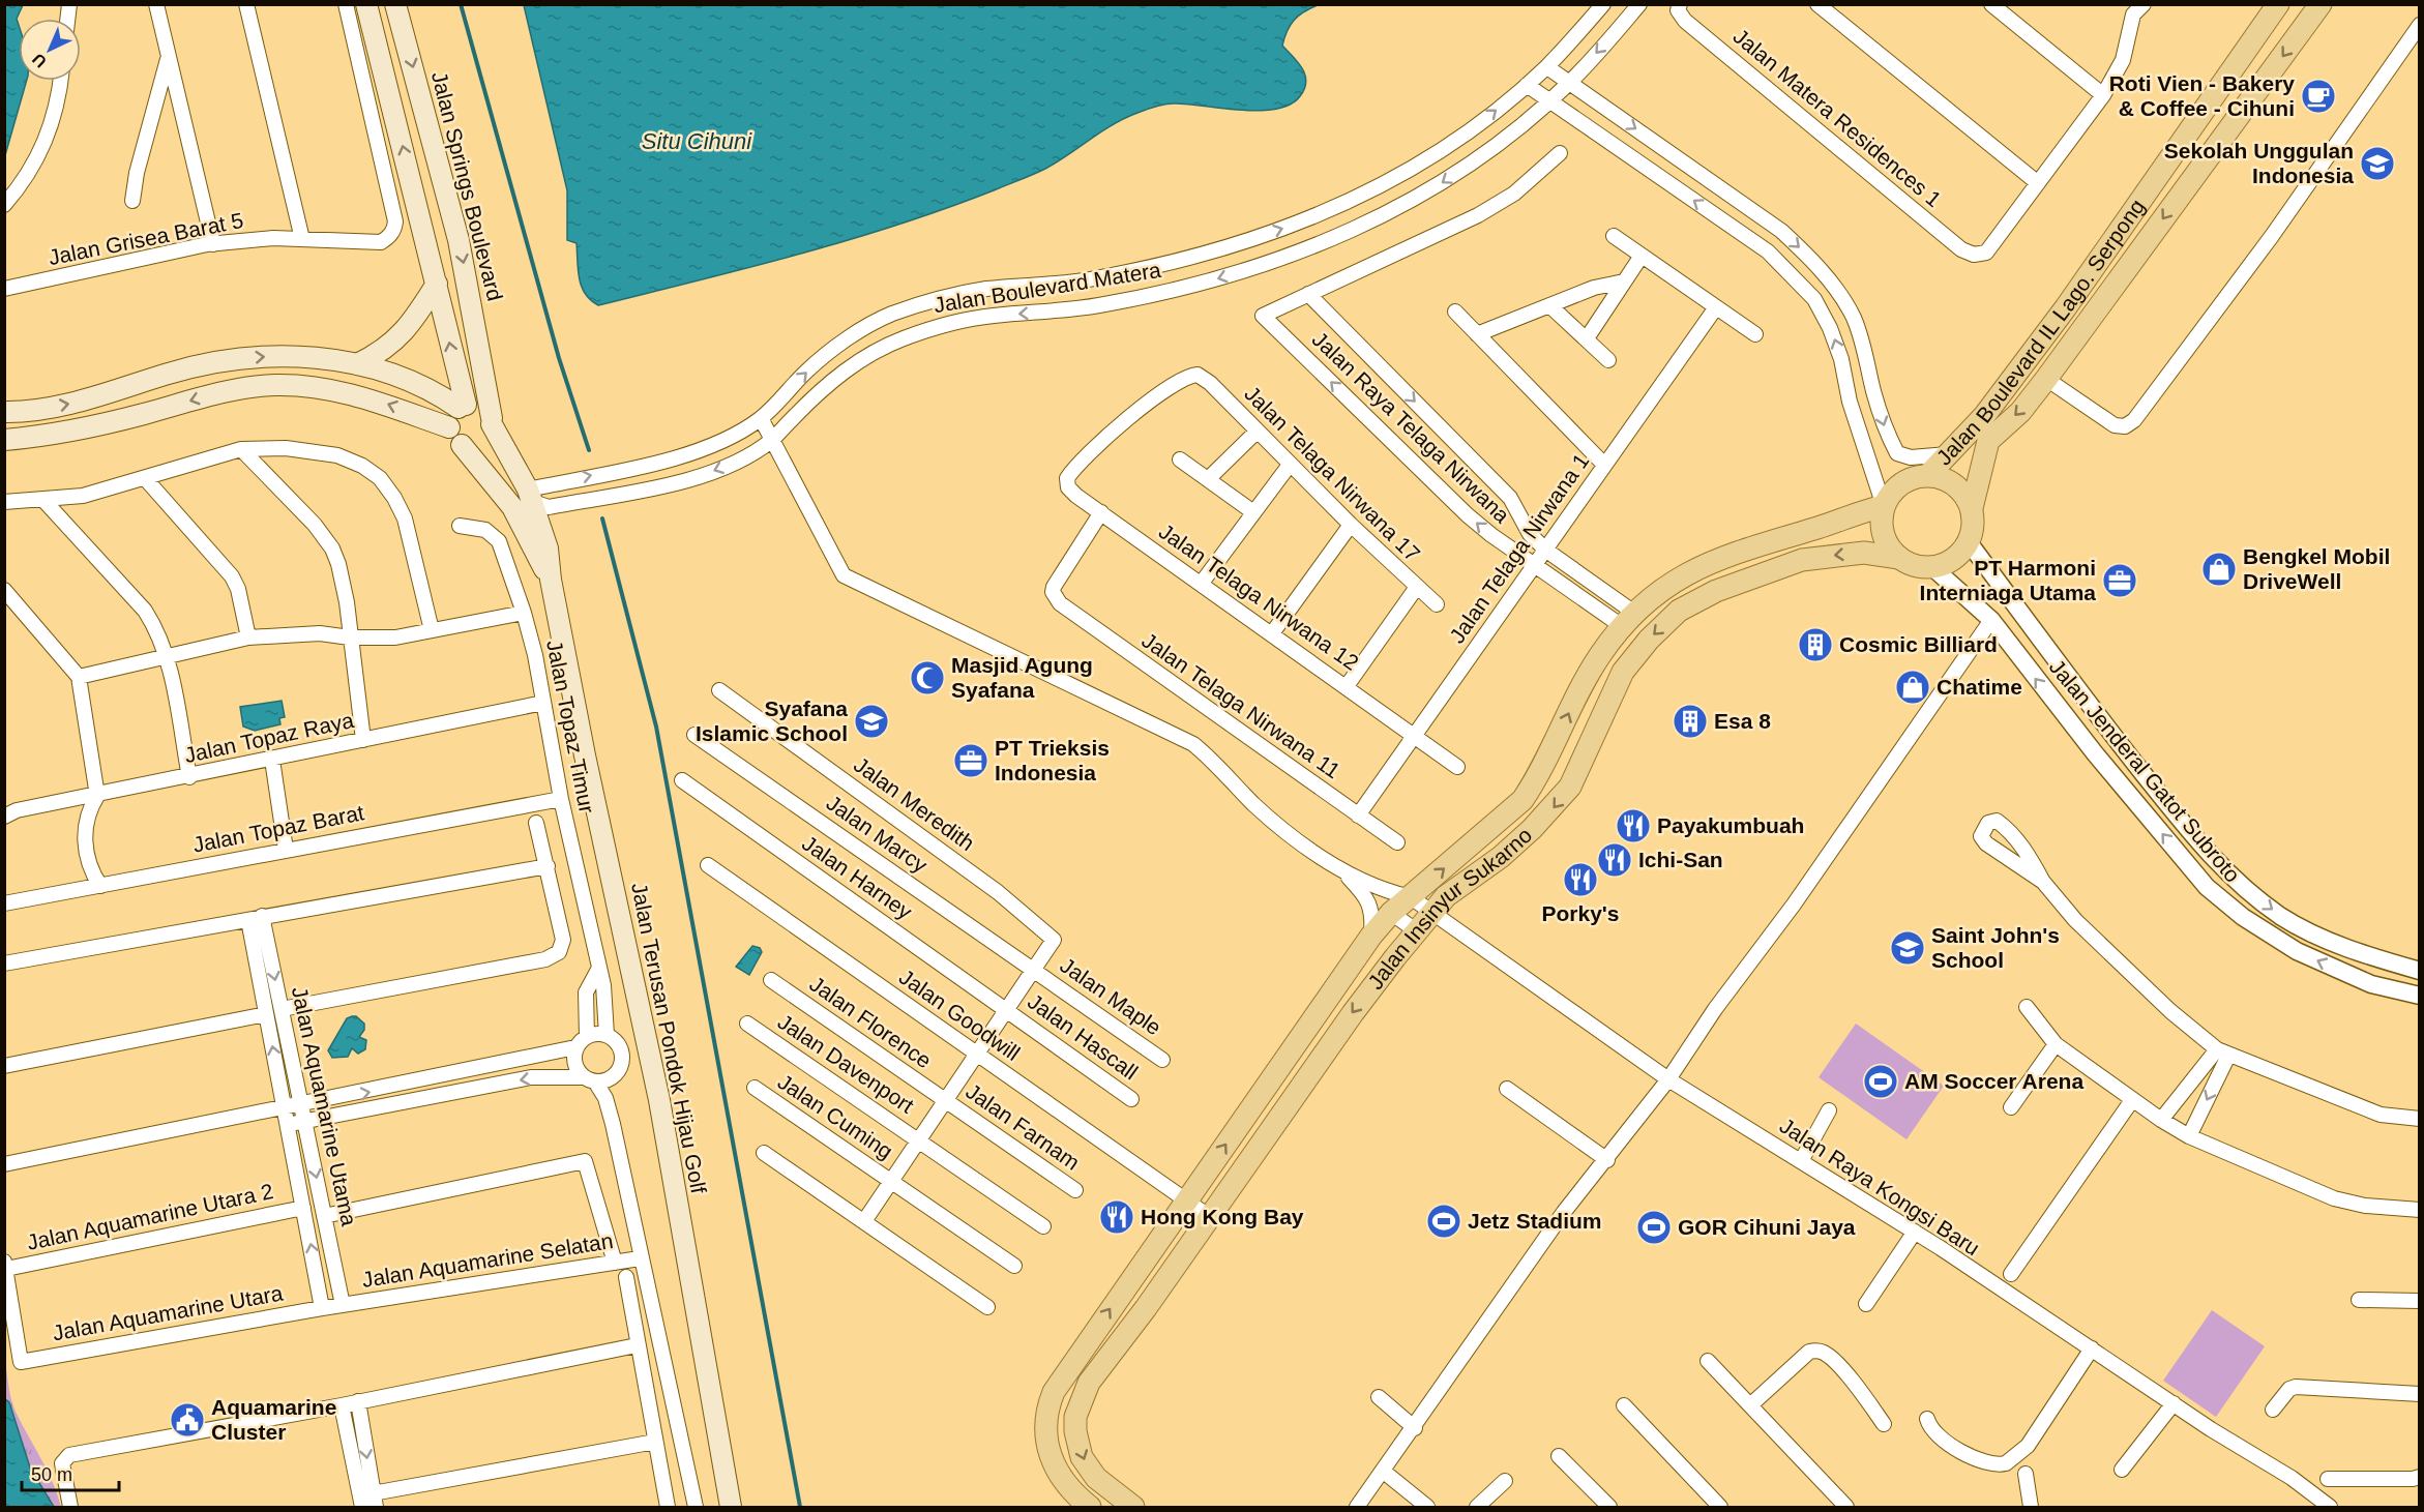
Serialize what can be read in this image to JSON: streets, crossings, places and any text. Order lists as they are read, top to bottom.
{
  "streets": {
    "main road": [
      "Jalan Springs Boulevard",
      "Jalan Boulevard IL Lago. Serpong",
      "Jalan Insinyur Sukarno",
      "Jalan Terusan Pondok Hijau Golf"
    ],
    "street": [
      "Jalan Matera Residences 1",
      "Jalan Grisea Barat 5",
      "Jalan Boulevard Matera",
      "Jalan Raya Telaga Nirwana",
      "Jalan Telaga Nirwana 17",
      "Jalan Telaga Nirwana 1",
      "Jalan Telaga Nirwana 12",
      "Jalan Telaga Nirwana 11",
      "Jalan Topaz Timur",
      "Jalan Topaz Raya",
      "Jalan Jenderal Gatot Subroto",
      "Jalan Meredith",
      "Jalan Topaz Barat",
      "Jalan Marcy",
      "Jalan Harney",
      "Jalan Maple",
      "Jalan Goodwill",
      "Jalan Florence",
      "Jalan Hascall",
      "Jalan Davenport",
      "Jalan Aquamarine Utama",
      "Jalan Cuming",
      "Jalan Farnam",
      "Jalan Raya Kongsi Baru",
      "Jalan Aquamarine Utara 2",
      "Jalan Aquamarine Selatan",
      "Jalan Aquamarine Utara"
    ]
  },
  "crossings": [
    ["Jalan Springs Boulevard", "Jalan Terusan Pondok Hijau Golf"],
    ["Jalan Boulevard Matera", "Jalan Terusan Pondok Hijau Golf"],
    ["Jalan Boulevard IL Lago. Serpong", "Jalan Jenderal Gatot Subroto"],
    ["Jalan Boulevard IL Lago. Serpong", "Jalan Insinyur Sukarno"],
    ["Jalan Raya Telaga Nirwana", "Jalan Telaga Nirwana 1"],
    ["Jalan Raya Telaga Nirwana", "Jalan Insinyur Sukarno"],
    ["Jalan Telaga Nirwana 17", "Jalan Telaga Nirwana 12"],
    ["Jalan Telaga Nirwana 1", "Jalan Telaga Nirwana 12"],
    ["Jalan Telaga Nirwana 1", "Jalan Telaga Nirwana 11"],
    ["Jalan Telaga Nirwana 12", "Jalan Telaga Nirwana 11"],
    ["Jalan Topaz Timur", "Jalan Topaz Raya"],
    ["Jalan Topaz Timur", "Jalan Topaz Barat"],
    ["Jalan Jenderal Gatot Subroto", "Jalan Insinyur Sukarno"],
    ["Jalan Meredith", "Jalan Marcy"],
    ["Jalan Meredith", "Jalan Maple"],
    ["Jalan Marcy", "Jalan Maple"],
    ["Jalan Harney", "Jalan Hascall"],
    ["Jalan Insinyur Sukarno", "Jalan Goodwill"],
    ["Jalan Insinyur Sukarno", "Jalan Raya Kongsi Baru"],
    ["Jalan Florence", "Jalan Farnam"],
    ["Jalan Aquamarine Utama", "Jalan Aquamarine Utara 2"],
    ["Jalan Aquamarine Utama", "Jalan Aquamarine Selatan"],
    ["Jalan Aquamarine Utama", "Jalan Aquamarine Utara"],
    ["Jalan Aquamarine Utara 2", "Jalan Aquamarine Utara"],
    ["Jalan Aquamarine Selatan", "Jalan Aquamarine Utara"]
  ],
  "water": ["Situ Cihuni"],
  "places": {
    "cafe": ["Roti Vien - Bakery & Coffee - Cihuni"],
    "school or university": ["Sekolah Unggulan Indonesia", "Syafana Islamic School", "Saint John's School"],
    "shop": ["Bengkel Mobil DriveWell", "Chatime"],
    "office": ["PT Harmoni Interniaga Utama", "PT Trieksis Indonesia"],
    "building": ["Cosmic Billiard", "Esa 8"],
    "mosque": ["Masjid Agung Syafana"],
    "restaurant": [
      "Payakumbuah",
      "Ichi-San",
      "Porky's",
      "Hong Kong Bay"
    ],
    "sports": ["AM Soccer Arena", "Jetz Stadium", "GOR Cihuni Jaya"],
    "public building": ["Aquamarine Cluster"]
  },
  "scale_bar": "50 m",
  "north": "bottom left"
}
